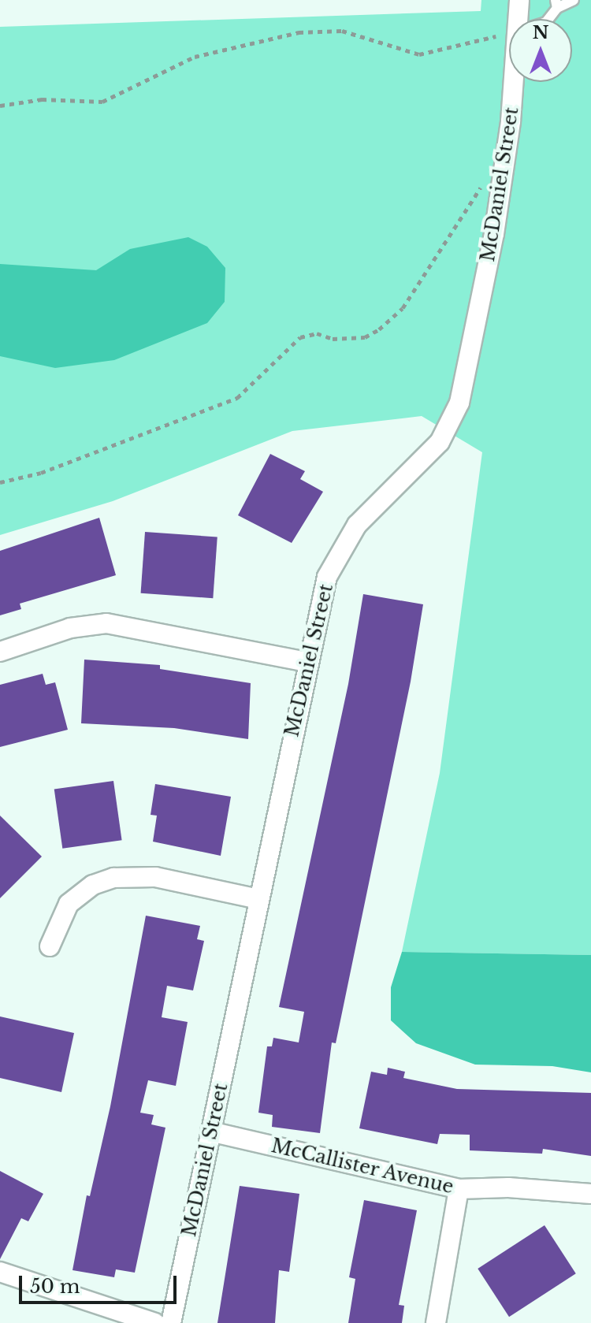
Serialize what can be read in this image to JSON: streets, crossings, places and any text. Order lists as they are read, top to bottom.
{
  "streets": {
    "street": ["McDaniel Street", "McCallister Avenue"]
  },
  "crossings": [
    ["McDaniel Street", "McCallister Avenue"]
  ],
  "scale_bar": "50 m",
  "north": "top"
}
